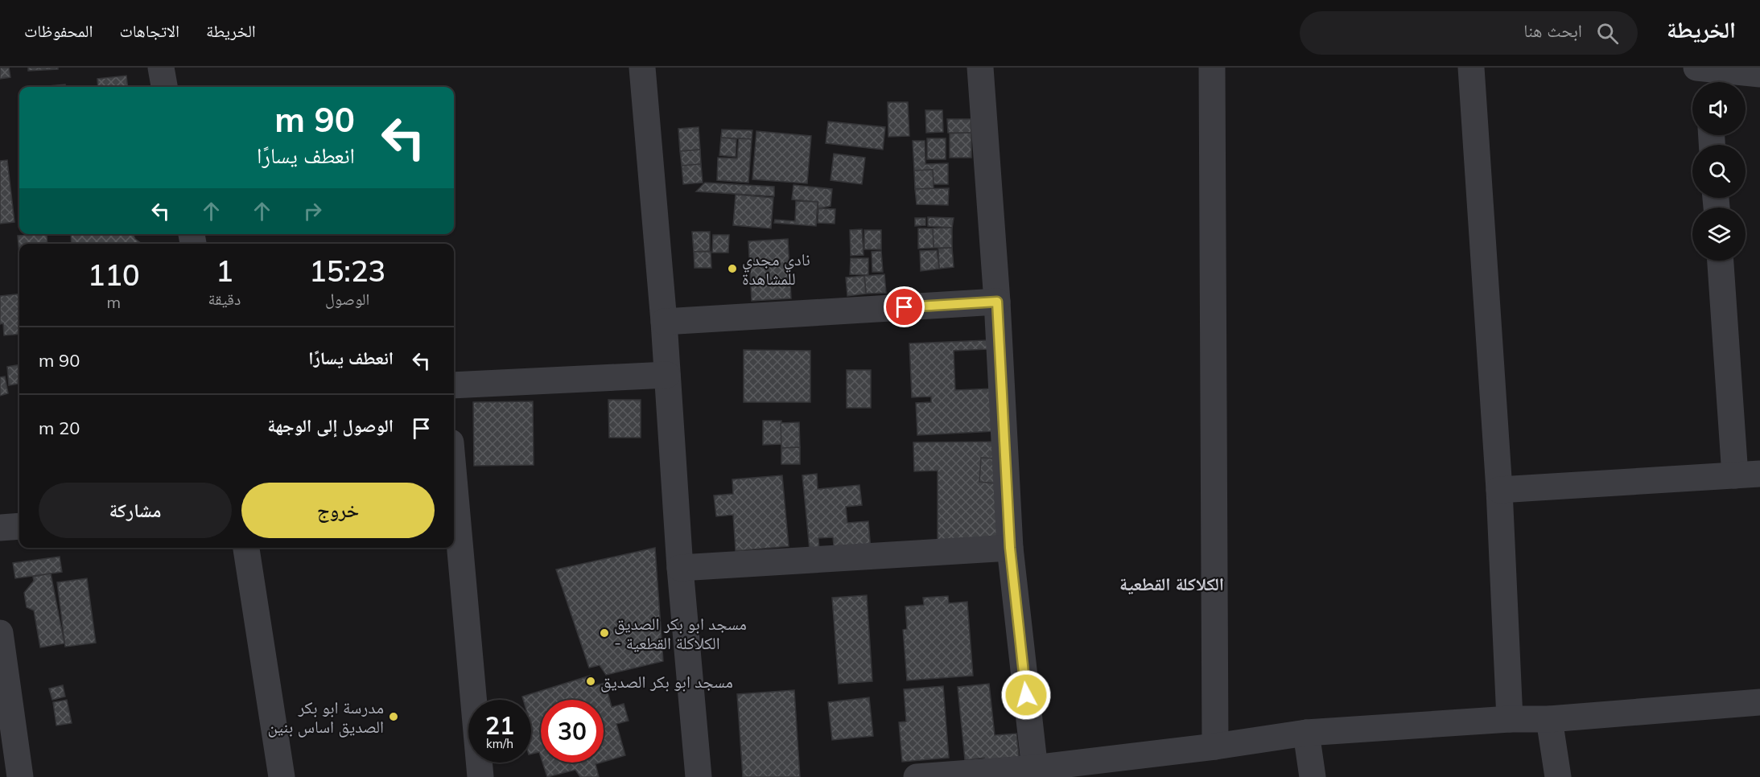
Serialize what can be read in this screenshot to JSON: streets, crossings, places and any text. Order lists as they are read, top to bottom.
{
  "districts": ["الكلاكلة القطعية"],
  "places": [
    "نادي مجدي للمشاهدة",
    "مسجد ابو بكر الصديق - الكلاكلة القطعية",
    "مسجد ابو بكر الصديق",
    "مدرسة ابو بكر الصديق اساس بنين"
  ],
  "page": {
    "header": "الخريطة",
    "search": "ابحث هنا",
    "nav": ["الخريطة", "الاتجاهات", "المحفوظات"],
    "turn": ["90 m", "انعطف يسارًا"],
    "eta": [
      "15:23",
      "الوصول",
      "1",
      "دقيقة",
      "110",
      "m"
    ],
    "list": [
      {
        "name": "انعطف يسارًا",
        "value": "90 m"
      },
      {
        "name": "الوصول إلى الوجهة",
        "value": "20 m"
      }
    ],
    "buttons": ["خروج", "مشاركة"],
    "speed": "21 km/h",
    "limit": "30"
  }
}
